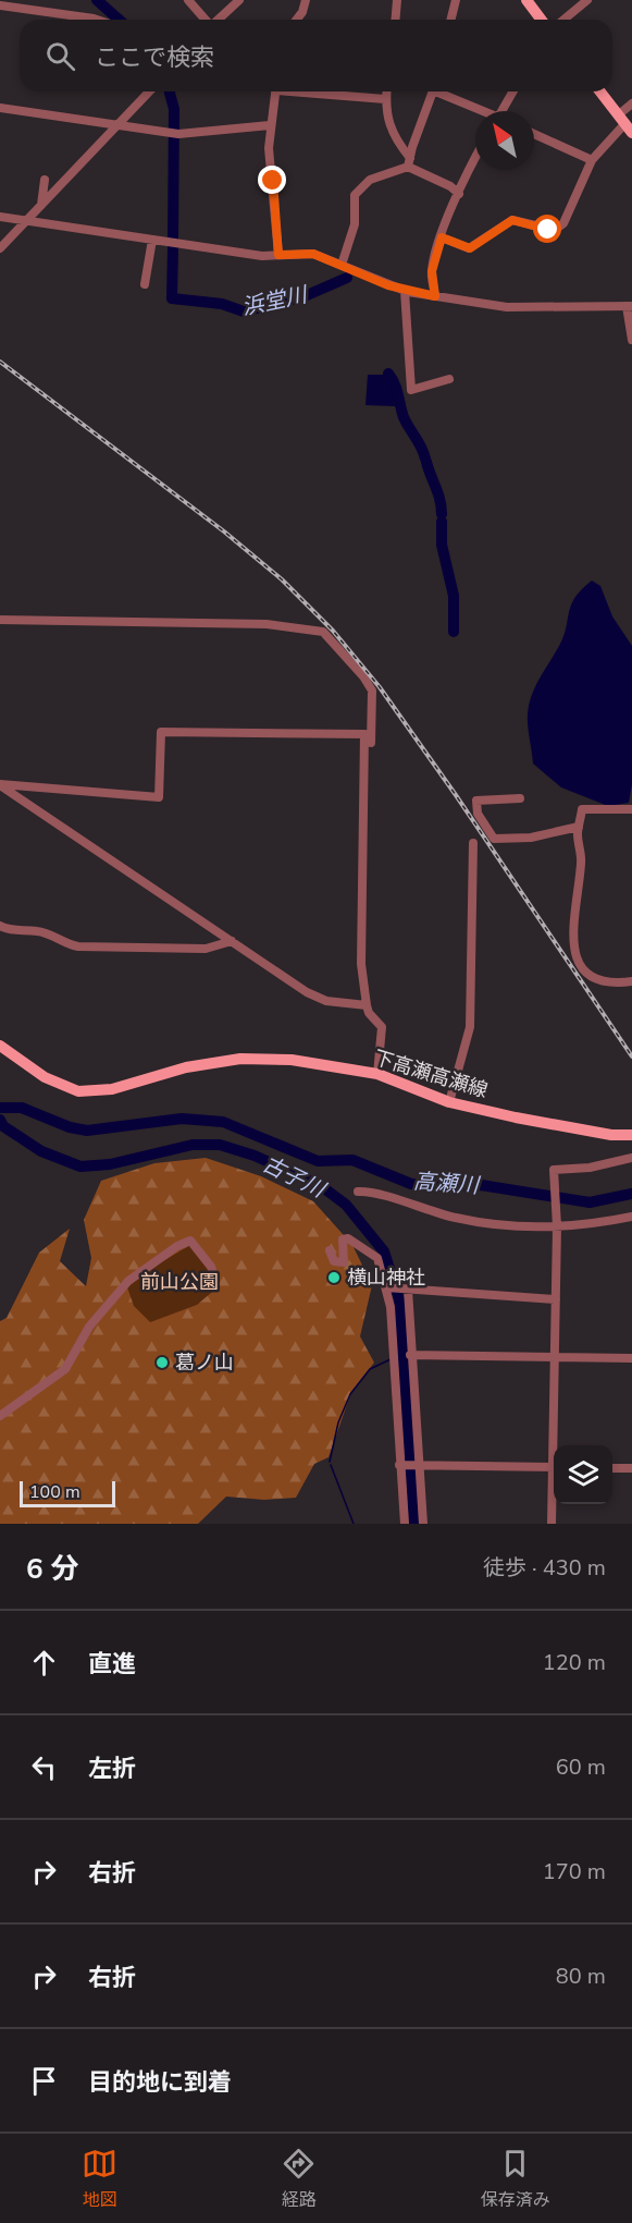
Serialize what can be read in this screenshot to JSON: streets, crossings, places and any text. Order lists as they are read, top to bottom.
{
  "streets": {
    "main road": ["下高瀬高瀬線"]
  },
  "water": ["浜堂川", "古子川", "高瀬川"],
  "parks": ["前山公園"],
  "places": ["横山神社", "葛ノ山"],
  "scale_bar": "100 m",
  "north": "top left",
  "page": {
    "search": "ここで検索",
    "scale": "100 m",
    "heading": ["6 分", "徒歩 · 430 m"],
    "list": [
      ["直進", "120 m"],
      ["左折", "60 m"],
      ["右折", "170 m"],
      ["右折", "80 m"],
      "目的地に到着"
    ],
    "nav": ["地図", "経路", "保存済み"]
  }
}
